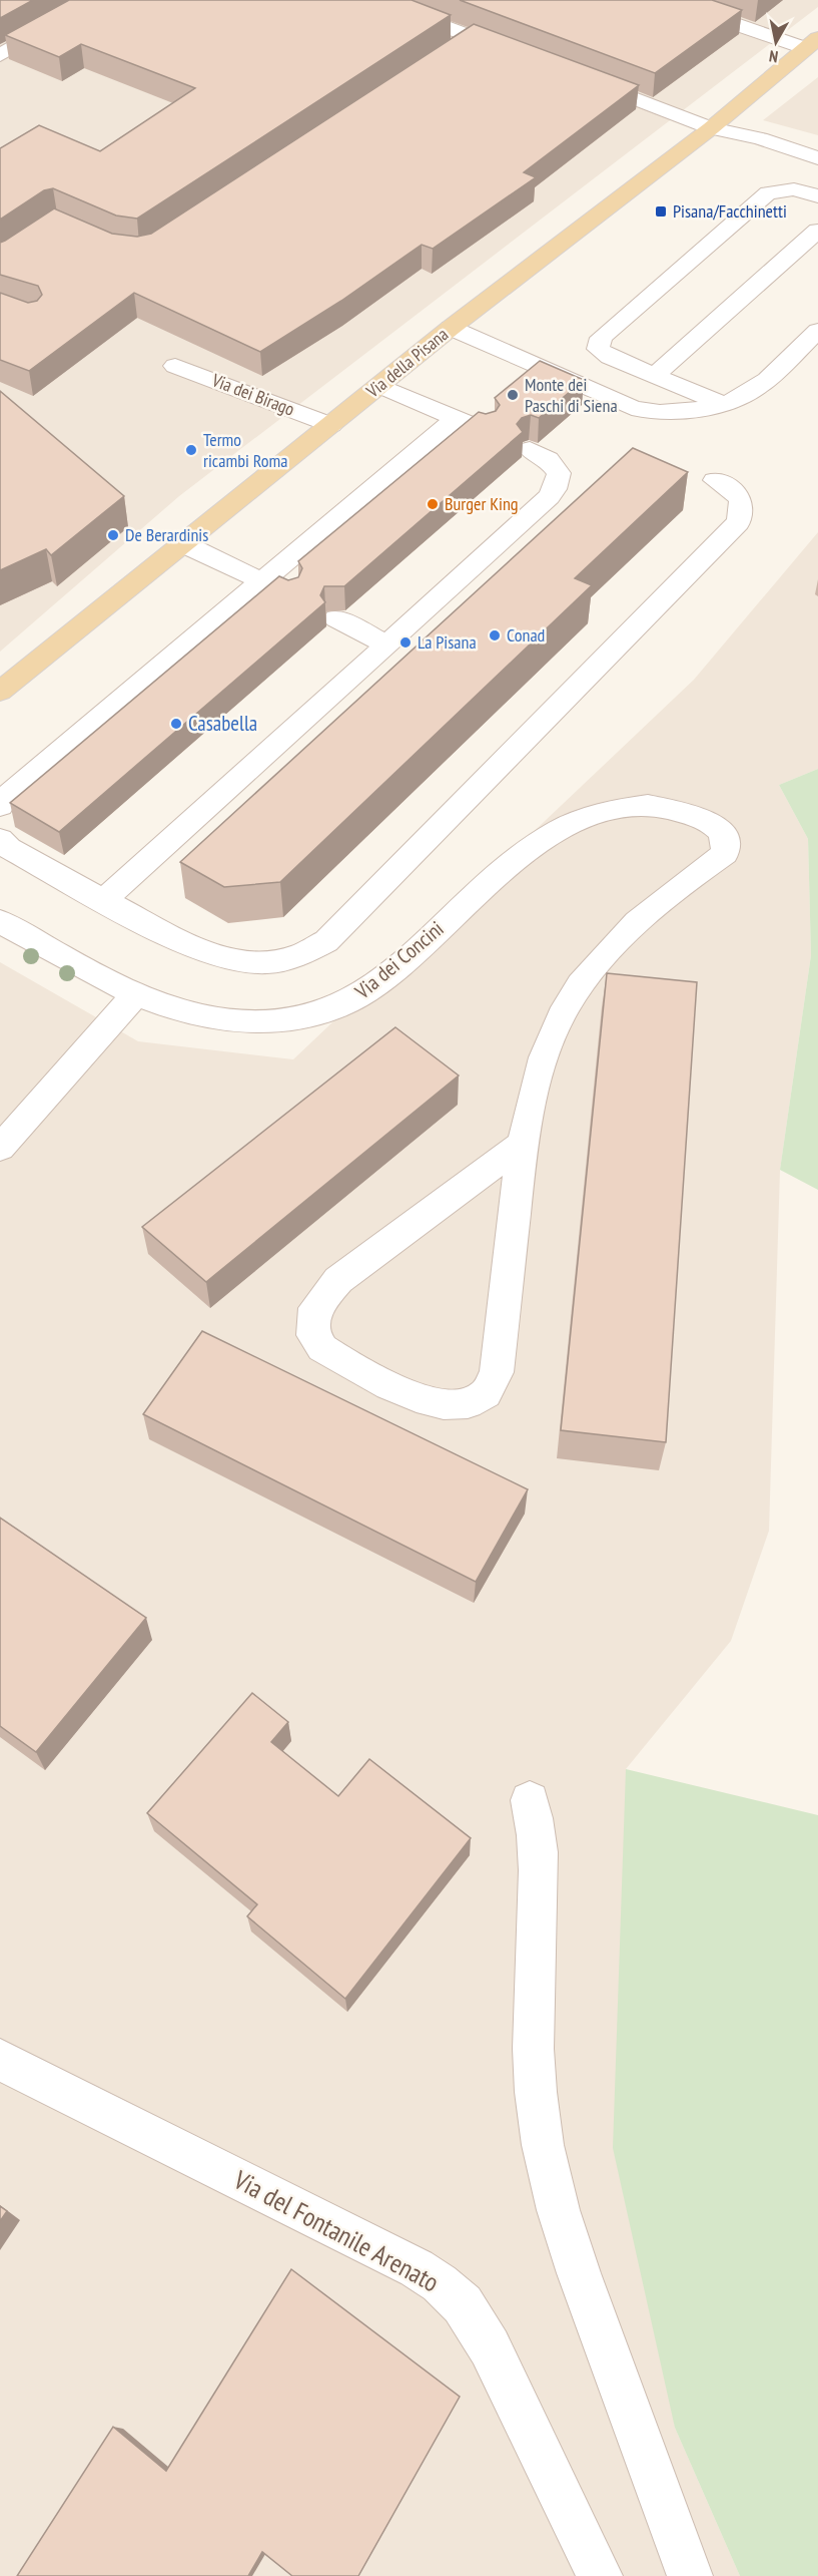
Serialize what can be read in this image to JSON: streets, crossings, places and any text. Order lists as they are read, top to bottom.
{
  "streets": {
    "main road": ["Via della Pisana"],
    "street": ["Via dei Birago", "Via dei Concini", "Via del Fontanile Arenato"]
  },
  "crossings": [
    ["Via della Pisana", "Via dei Birago"]
  ],
  "places": {
    "transit": ["Pisana/Facchinetti"],
    "other": [
      "Monte dei Paschi di Siena",
      "Termo ricambi Roma",
      "Burger King",
      "De Berardinis",
      "Conad",
      "La Pisana",
      "Casabella"
    ]
  },
  "north": "bottom"
}
